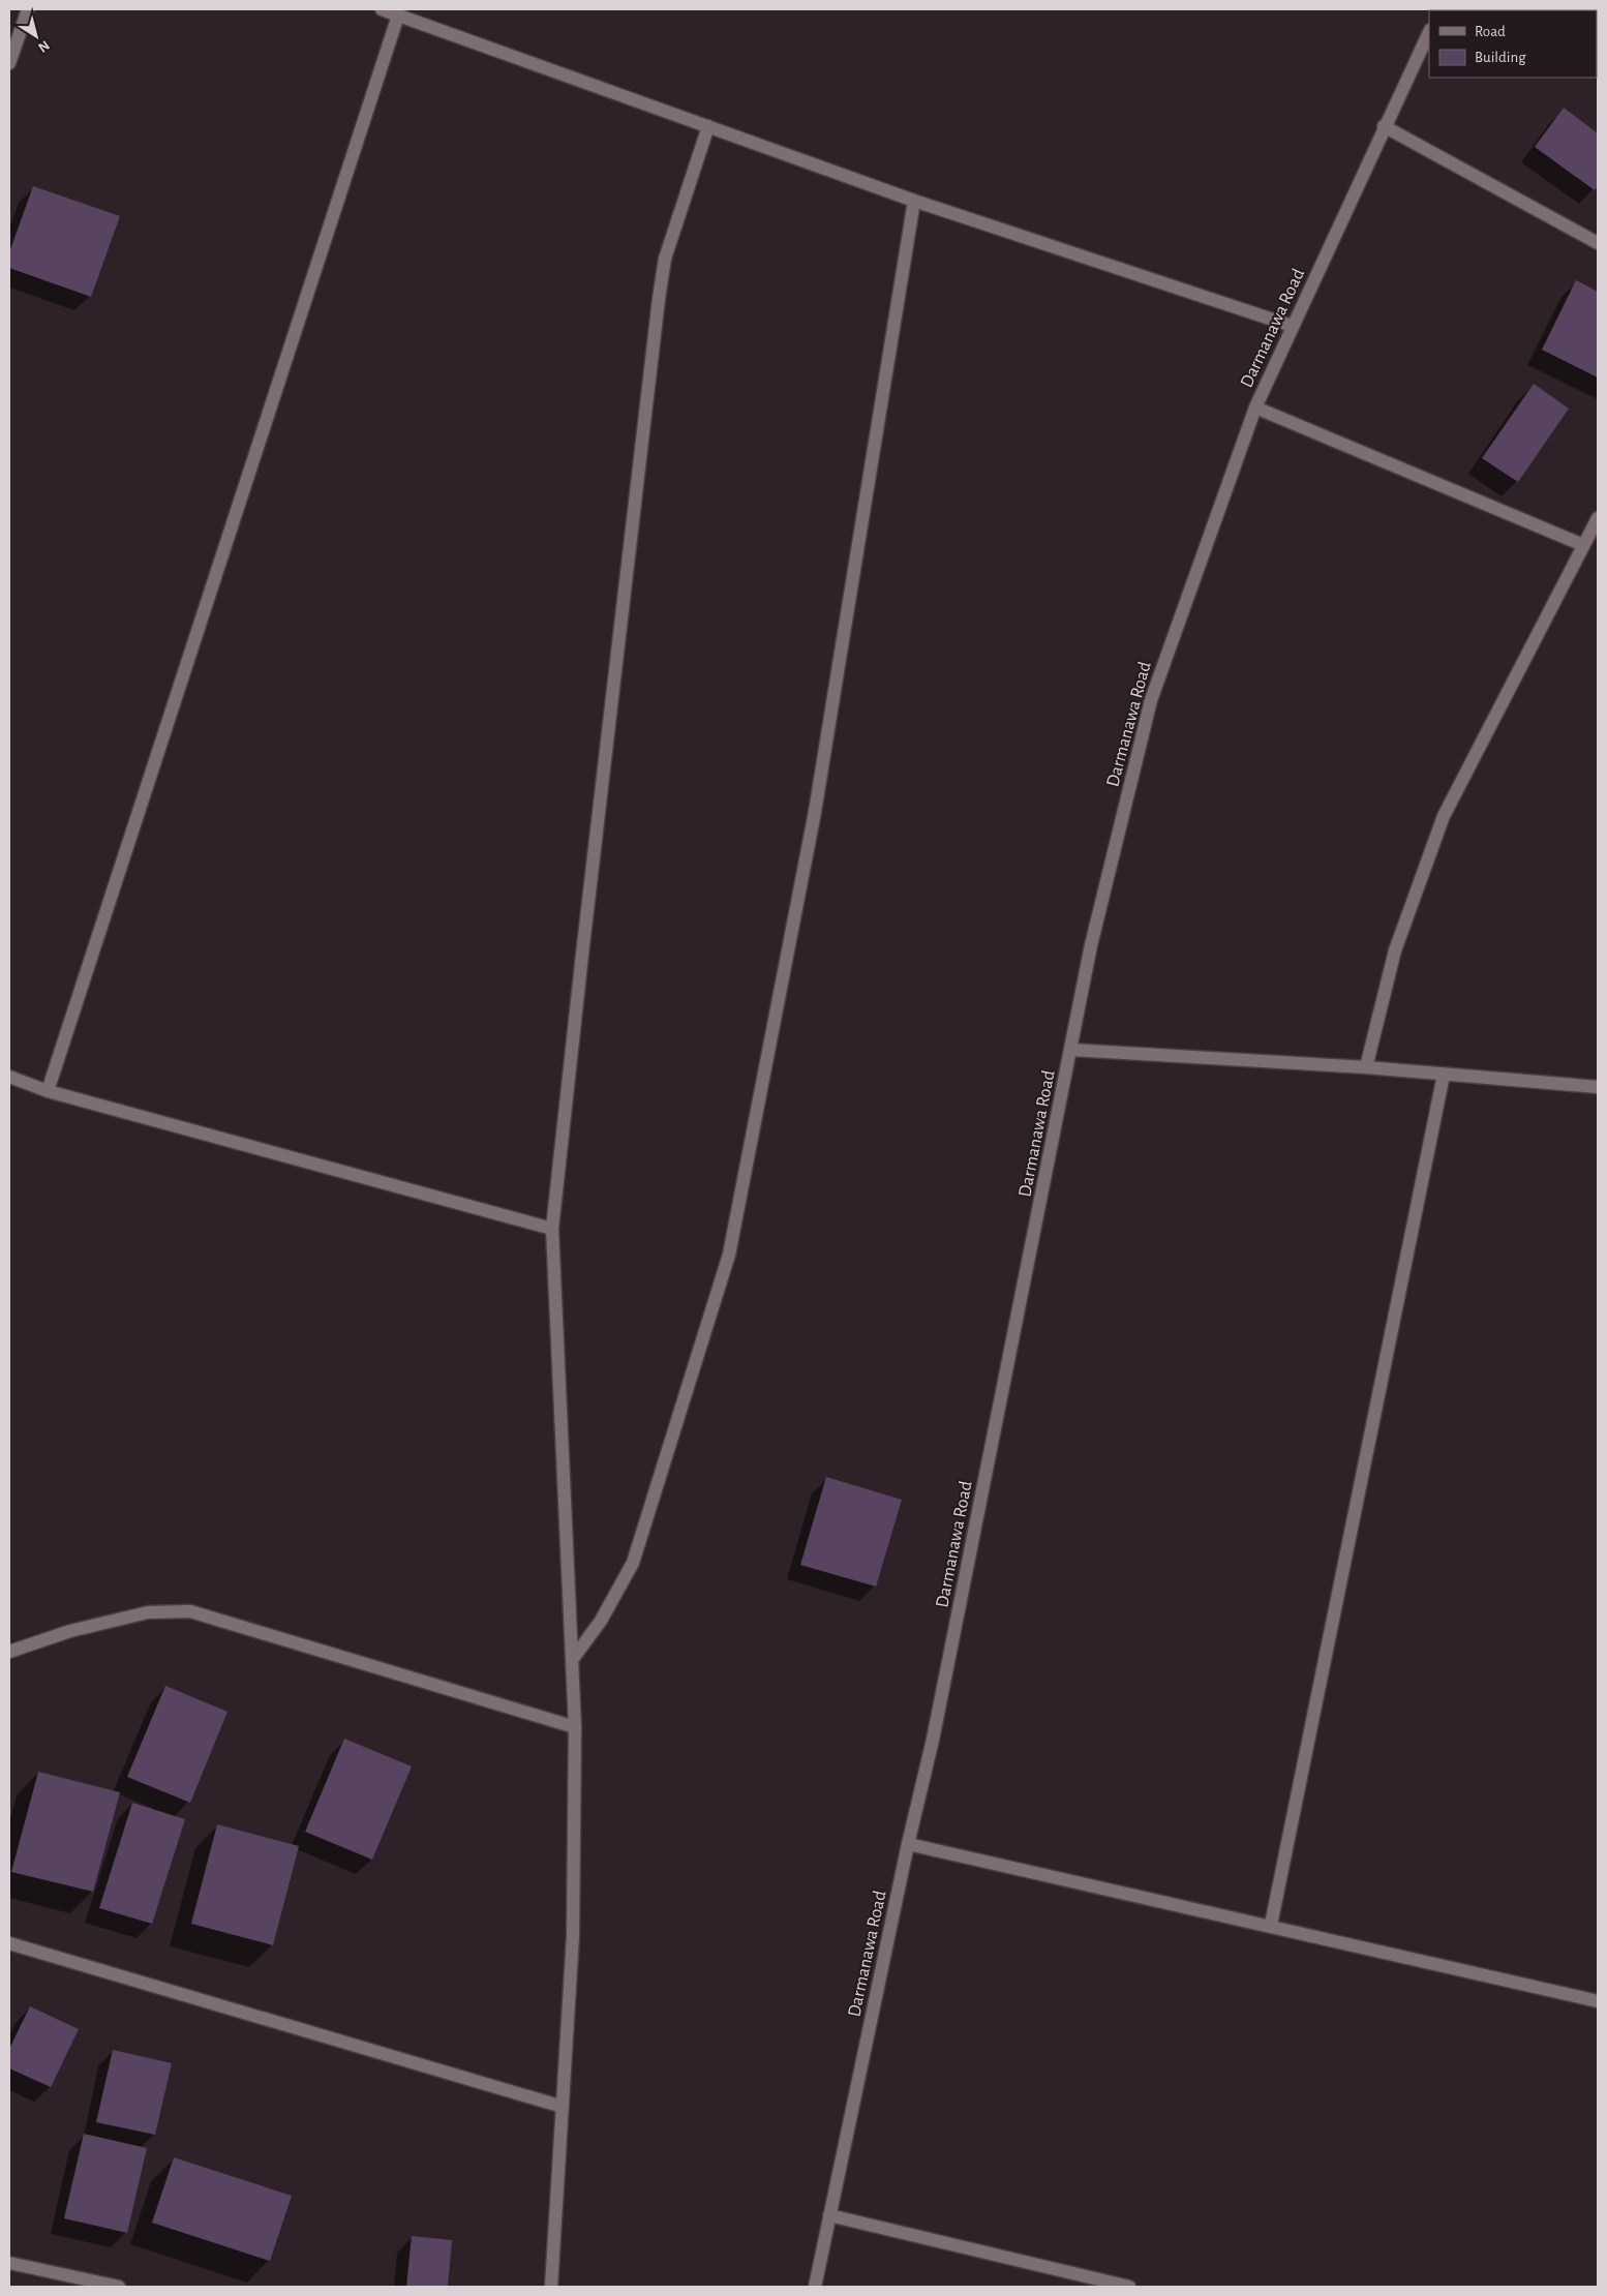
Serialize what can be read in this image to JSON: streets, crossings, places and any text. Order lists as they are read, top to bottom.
{
  "streets": {
    "street": ["Darmanawa Road"]
  },
  "legend": ["Road", "Building"],
  "north": "bottom right"
}
